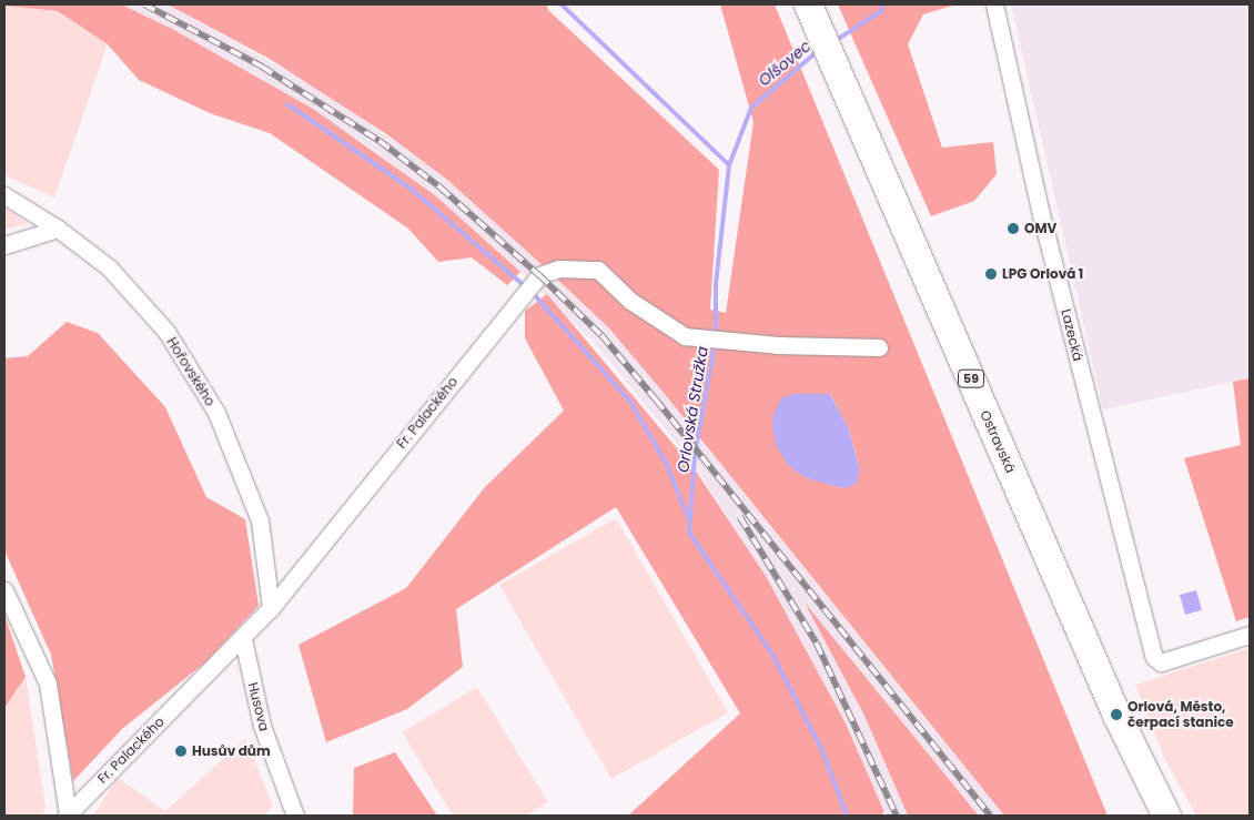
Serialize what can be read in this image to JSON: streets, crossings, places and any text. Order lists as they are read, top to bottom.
{
  "streets": {
    "main road": ["59", "Ostravská"],
    "street": [
      "Lazecká",
      "Hořovského",
      "Fr. Palackého",
      "Husova"
    ]
  },
  "crossings": [
    ["Hořovského", "Fr. Palackého"],
    ["Fr. Palackého", "Husova"]
  ],
  "water": ["Olšovec", "Orlovská Stružka"],
  "places": [
    "OMV",
    "LPG Orlová 1",
    "Orlová, Město, čerpací stanice",
    "Husův dům"
  ]
}
